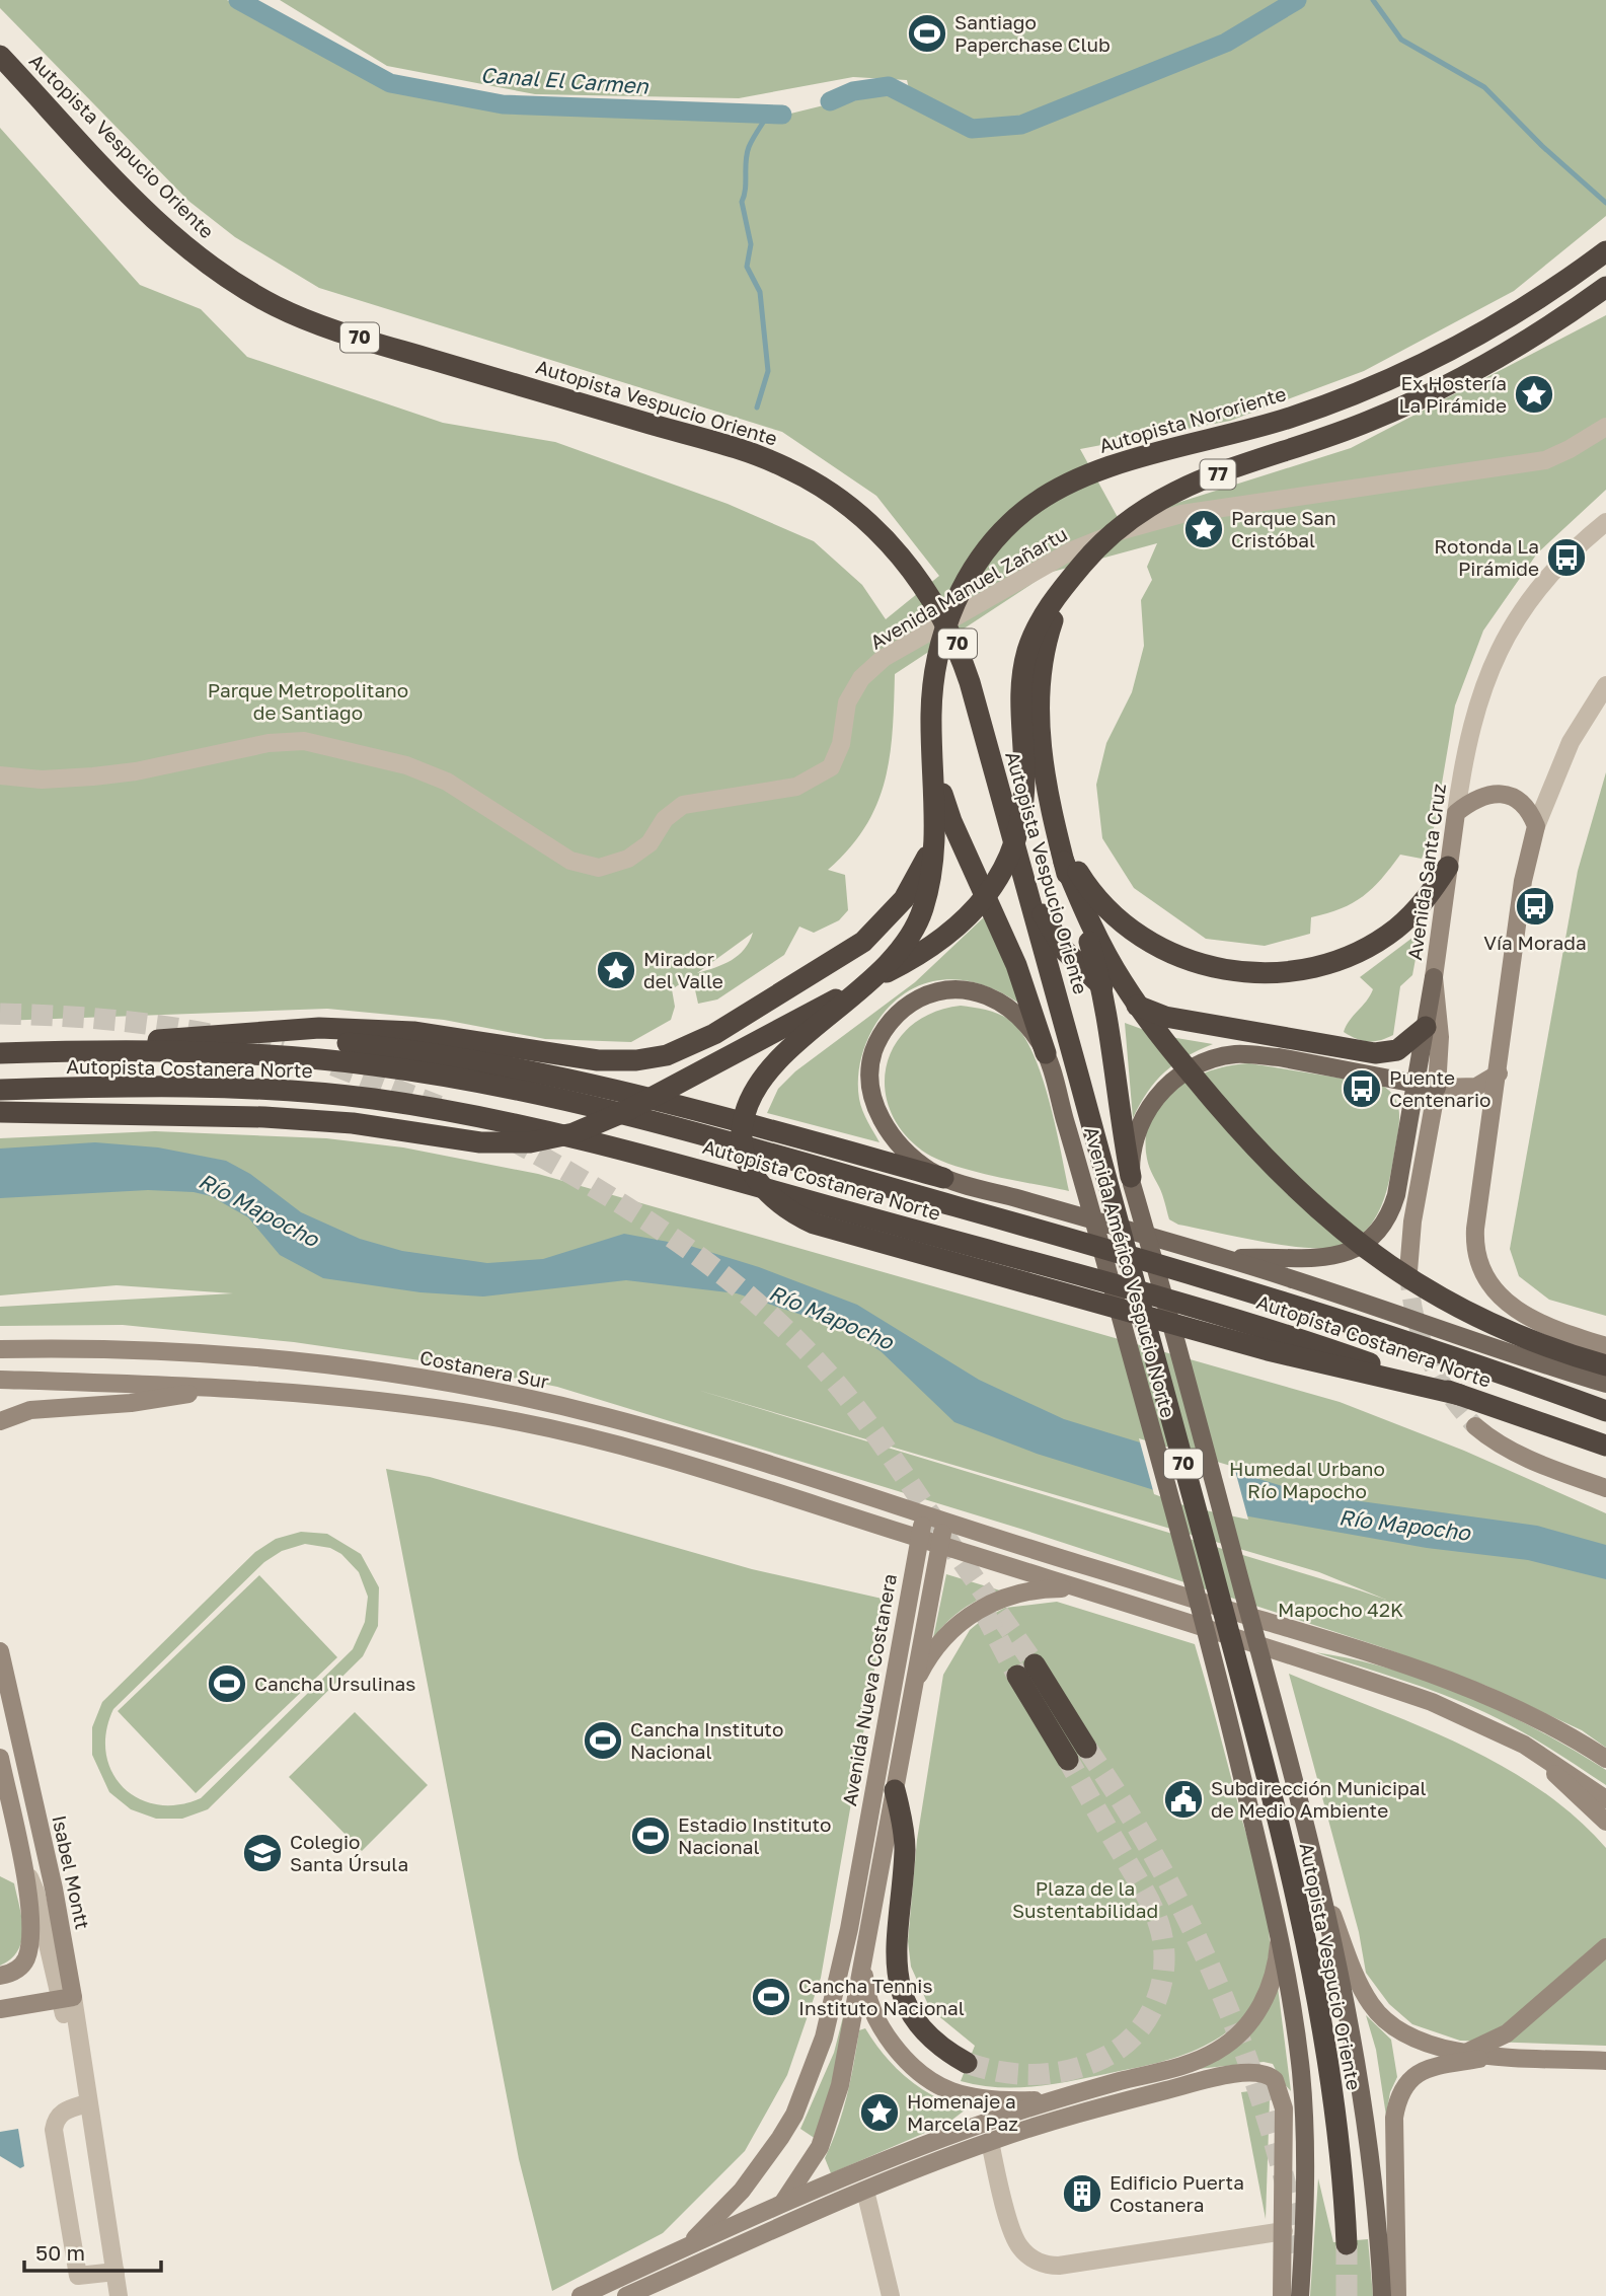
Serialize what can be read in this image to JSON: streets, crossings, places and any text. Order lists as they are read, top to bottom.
{
  "streets": {
    "highway": [
      "Autopista Vespucio Oriente",
      "70",
      "Autopista Nororiente",
      "77",
      "Autopista Costanera Norte"
    ],
    "main road": [
      "Avenida Santa Cruz",
      "Avenida Américo Vespucio Norte",
      "Costanera Sur",
      "Avenida Nueva Costanera",
      "Isabel Montt"
    ],
    "street": ["Avenida Manuel Zañartu"]
  },
  "crossings": [
    ["Autopista Vespucio Oriente", "Avenida Américo Vespucio Norte"],
    ["Avenida Américo Vespucio Norte", "Avenida Nueva Costanera"],
    ["Costanera Sur", "Avenida Nueva Costanera"]
  ],
  "water": ["Canal El Carmen", "Río Mapocho"],
  "parks": [
    "Parque Metropolitano de Santiago",
    "Humedal Urbano Río Mapocho",
    "Mapocho 42K",
    "Plaza de la Sustentabilidad"
  ],
  "places": {
    "sports": [
      "Santiago Paperchase Club",
      "Cancha Ursulinas",
      "Cancha Instituto Nacional",
      "Estadio Instituto Nacional",
      "Cancha Tennis Instituto Nacional"
    ],
    "place": [
      "Ex Hostería La Pirámide",
      "Parque San Cristóbal",
      "Mirador del Valle",
      "Homenaje a Marcela Paz"
    ],
    "bus stop": ["Rotonda La Pirámide", "Vía Morada", "Puente Centenario"],
    "public building": ["Subdirección Municipal de Medio Ambiente"],
    "school or university": ["Colegio Santa Úrsula"],
    "building": ["Edificio Puerta Costanera"]
  },
  "scale_bar": "50 m"
}
